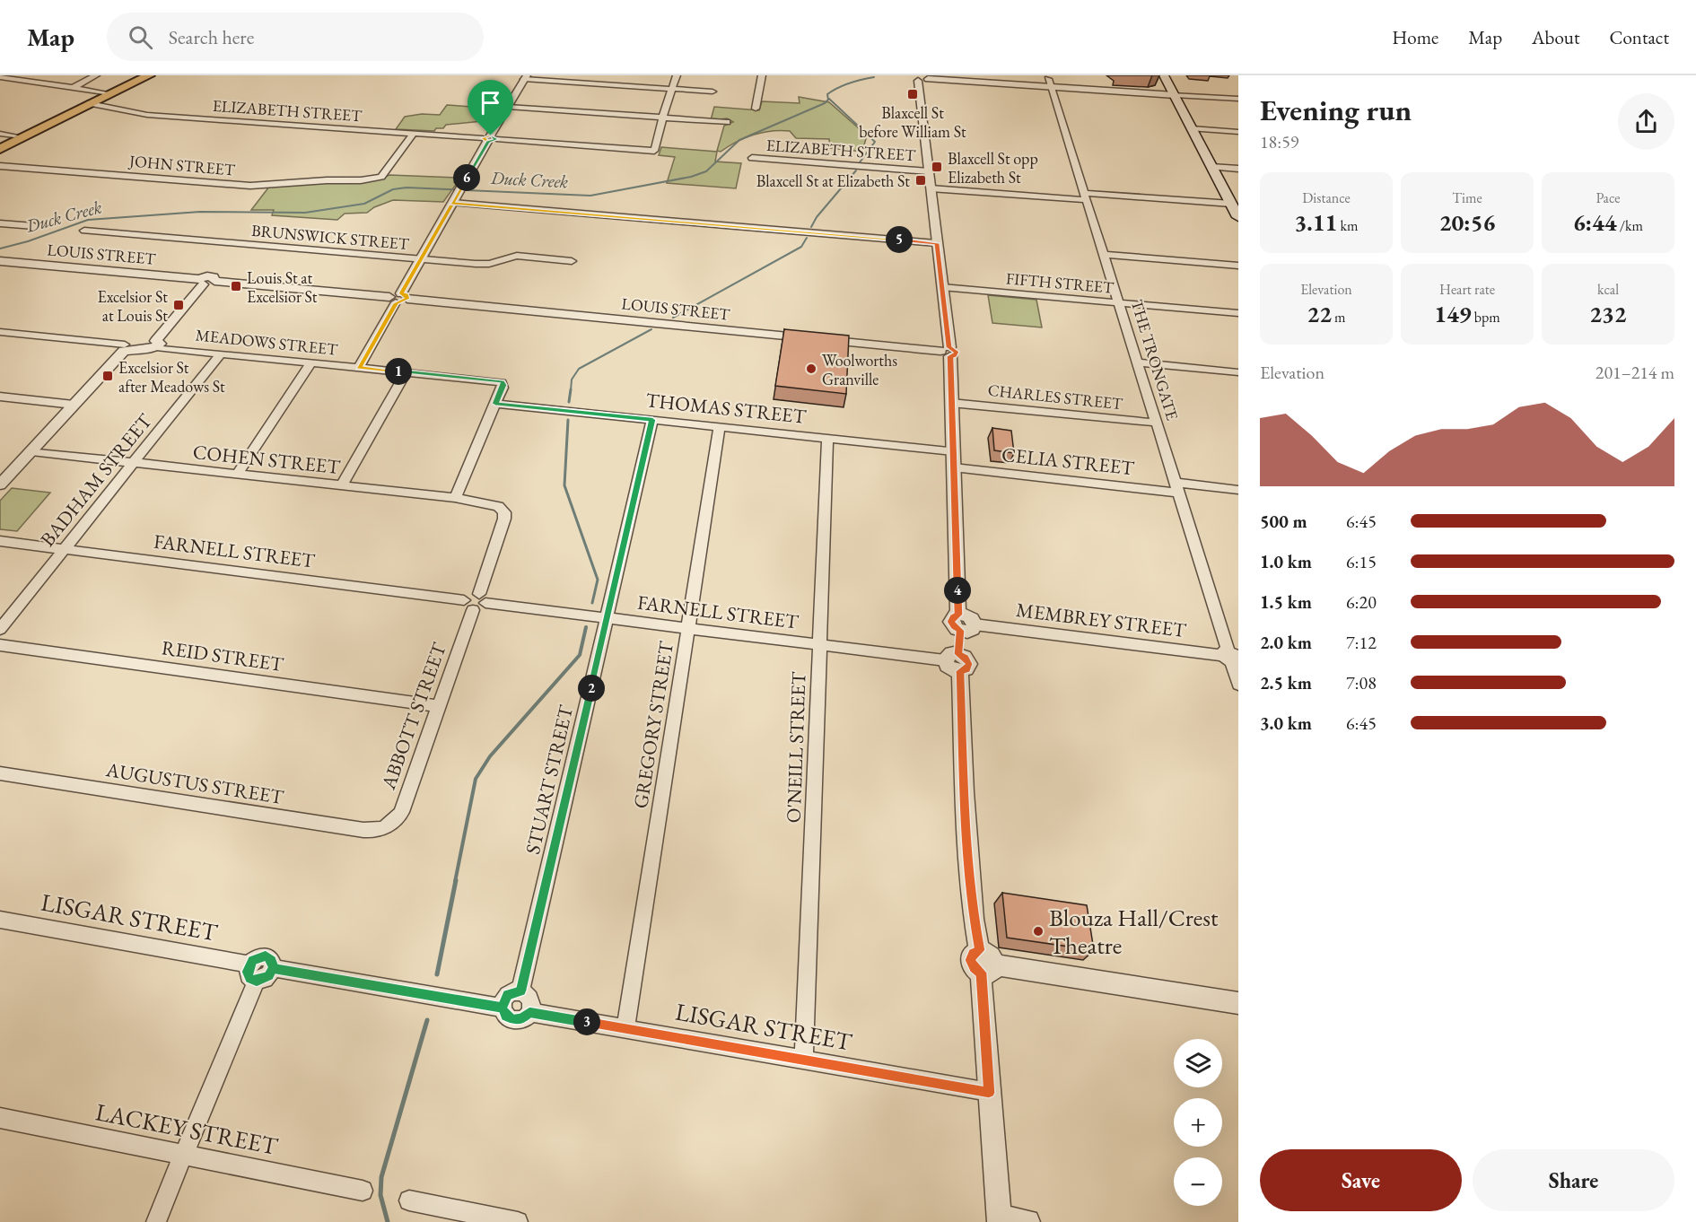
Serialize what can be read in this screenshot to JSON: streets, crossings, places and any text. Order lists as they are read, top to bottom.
{
  "streets": {
    "street": [
      "ELIZABETH STREET",
      "JOHN STREET",
      "BRUNSWICK STREET",
      "LOUIS STREET",
      "FIFTH STREET",
      "MEADOWS STREET",
      "THE TRONGATE",
      "CHARLES STREET",
      "THOMAS STREET",
      "COHEN STREET",
      "CELIA STREET",
      "BADHAM STREET",
      "FARNELL STREET",
      "MEMBREY STREET",
      "REID STREET",
      "ABBOTT STREET",
      "GREGORY STREET",
      "O'NEILL STREET",
      "STUART STREET",
      "AUGUSTUS STREET",
      "LISGAR STREET",
      "LACKEY STREET"
    ]
  },
  "crossings": [
    ["ELIZABETH STREET", "JOHN STREET"],
    ["FIFTH STREET", "THE TRONGATE"],
    ["MEADOWS STREET", "THOMAS STREET"],
    ["MEADOWS STREET", "BADHAM STREET"],
    ["THE TRONGATE", "CHARLES STREET"],
    ["THE TRONGATE", "CELIA STREET"],
    ["THE TRONGATE", "MEMBREY STREET"],
    ["THOMAS STREET", "GREGORY STREET"],
    ["THOMAS STREET", "O'NEILL STREET"],
    ["THOMAS STREET", "STUART STREET"],
    ["COHEN STREET", "BADHAM STREET"],
    ["COHEN STREET", "ABBOTT STREET"],
    ["BADHAM STREET", "FARNELL STREET"],
    ["FARNELL STREET", "ABBOTT STREET"],
    ["FARNELL STREET", "GREGORY STREET"],
    ["FARNELL STREET", "O'NEILL STREET"],
    ["FARNELL STREET", "STUART STREET"],
    ["REID STREET", "ABBOTT STREET"],
    ["ABBOTT STREET", "AUGUSTUS STREET"],
    ["GREGORY STREET", "LISGAR STREET"],
    ["O'NEILL STREET", "LISGAR STREET"],
    ["STUART STREET", "LISGAR STREET"]
  ],
  "water": ["Duck Creek"],
  "places": {
    "transit": [
      "Blaxcell St before William St",
      "Blaxcell St opp Elizabeth St",
      "Blaxcell St at Elizabeth St",
      "Louis St at Excelsior St",
      "Excelsior St at Louis St",
      "Excelsior St after Meadows St"
    ],
    "other": ["Woolworths Granville", "Blouza Hall/Crest Theatre"]
  },
  "page": {
    "header": "Map",
    "search": "Search here",
    "nav": [
      "Home",
      "Map",
      "About",
      "Contact"
    ],
    "heading": ["Evening run", "18:59"],
    "pins": [
      "6",
      "5",
      "1",
      "4",
      "2",
      "3"
    ],
    "stats": [
      ["Distance", "3.11 km"],
      ["Time", "20:56"],
      ["Pace", "6:44 /km"],
      ["Elevation", "22 m"],
      ["Heart rate", "149 bpm"],
      ["kcal", "232"]
    ],
    "chart": ["Elevation", "201–214 m"],
    "list": [
      {
        "name": "500 m",
        "note": "6:45"
      },
      {
        "name": "1.0 km",
        "note": "6:15"
      },
      {
        "name": "1.5 km",
        "note": "6:20"
      },
      {
        "name": "2.0 km",
        "note": "7:12"
      },
      {
        "name": "2.5 km",
        "note": "7:08"
      },
      {
        "name": "3.0 km",
        "note": "6:45"
      }
    ],
    "map_buttons": ["+", "−"],
    "buttons": ["Save", "Share"]
  }
}
